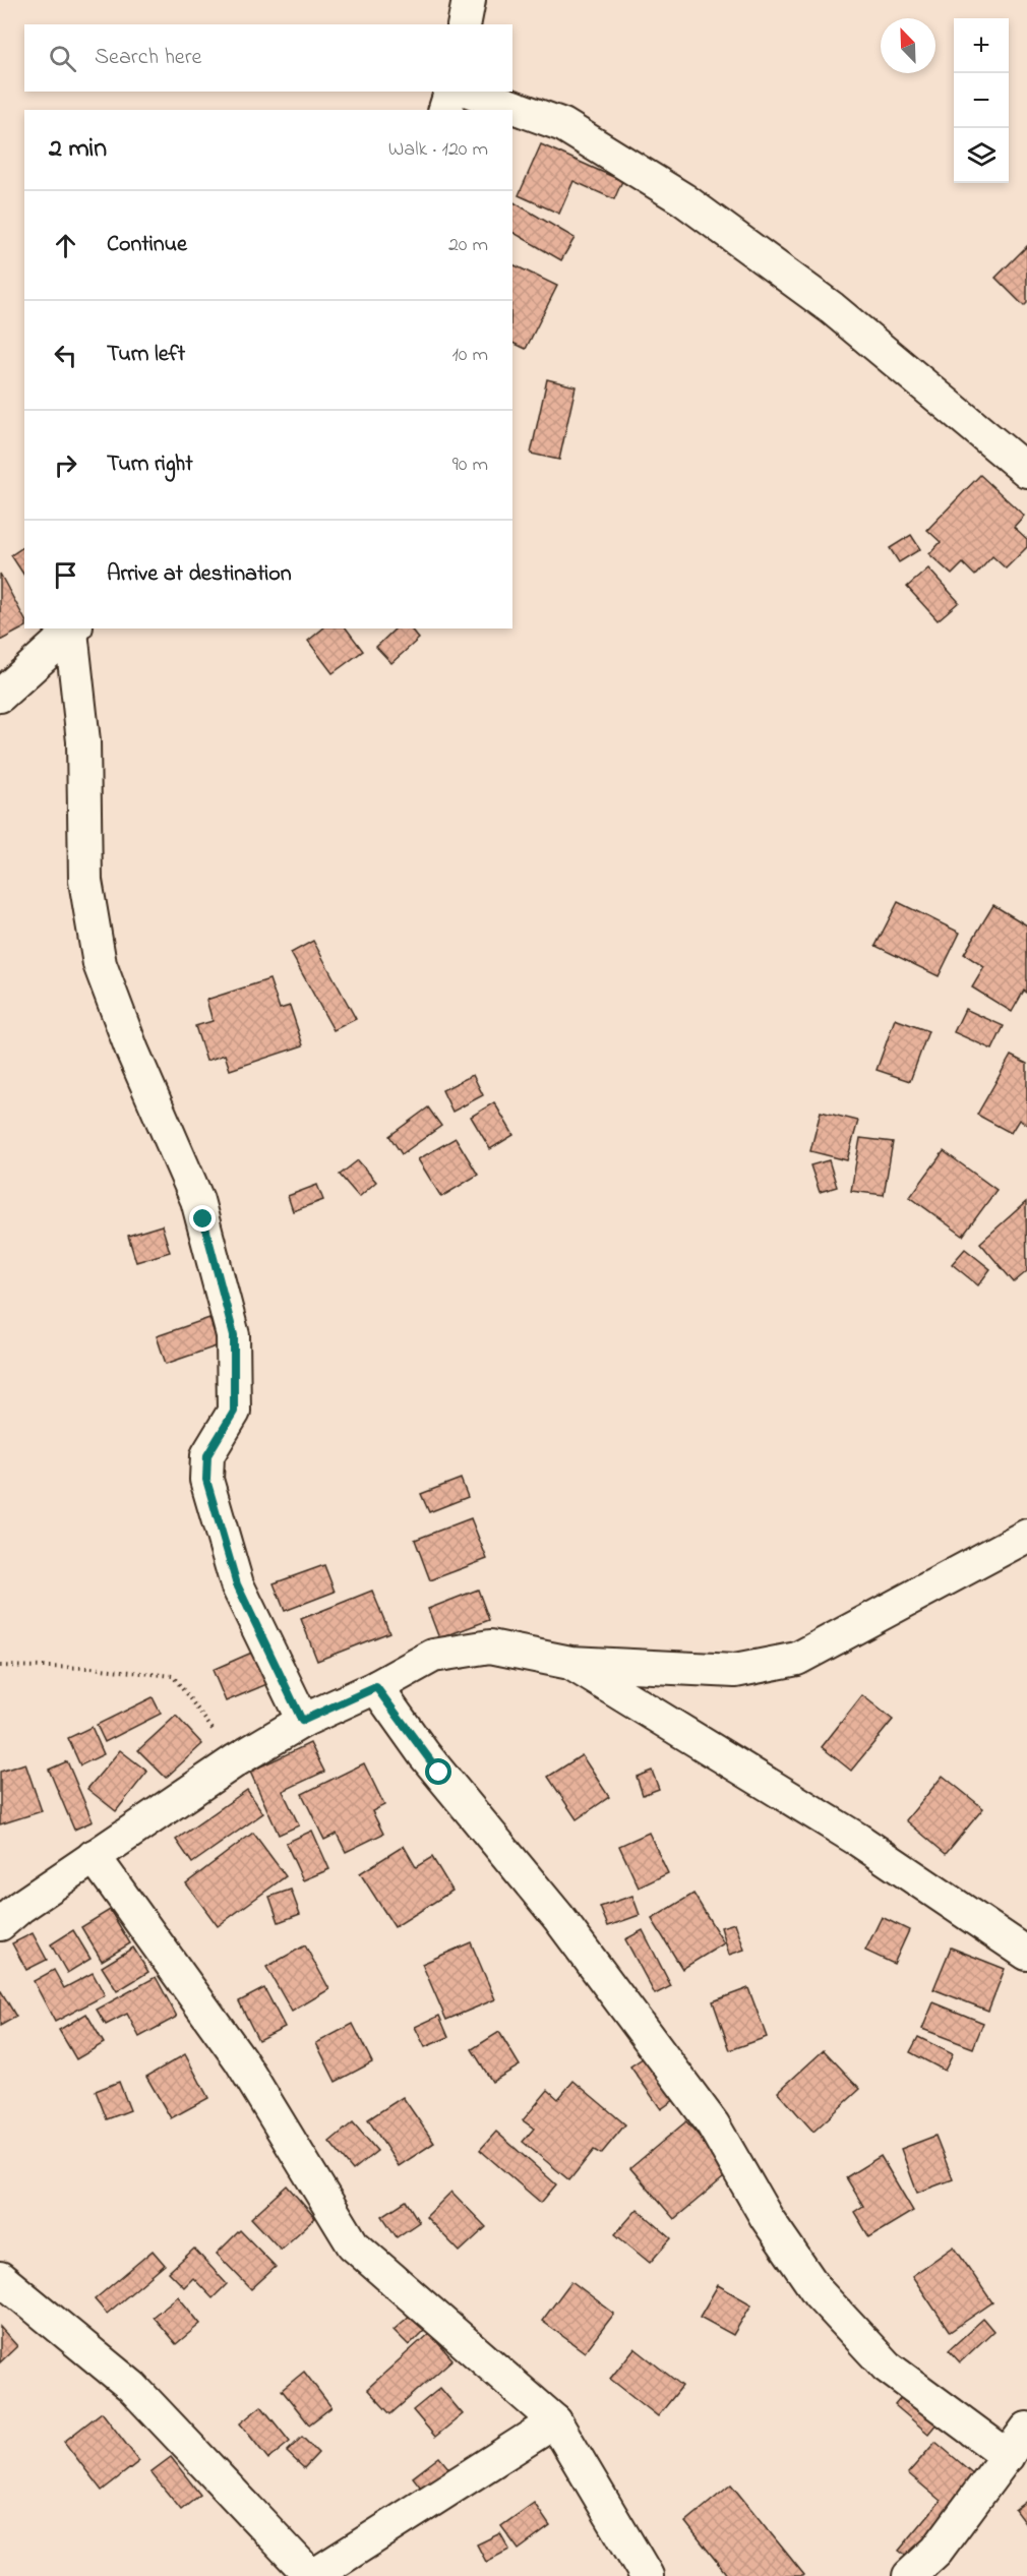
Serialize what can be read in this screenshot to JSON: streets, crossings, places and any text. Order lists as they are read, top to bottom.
{
  "north": "top left",
  "page": {
    "map_buttons": ["+", "−"],
    "search": "Search here",
    "heading": ["2 min", "Walk · 120 m"],
    "list": [
      ["Continue", "20 m"],
      ["Turn left", "10 m"],
      ["Turn right", "90 m"],
      "Arrive at destination"
    ]
  }
}
